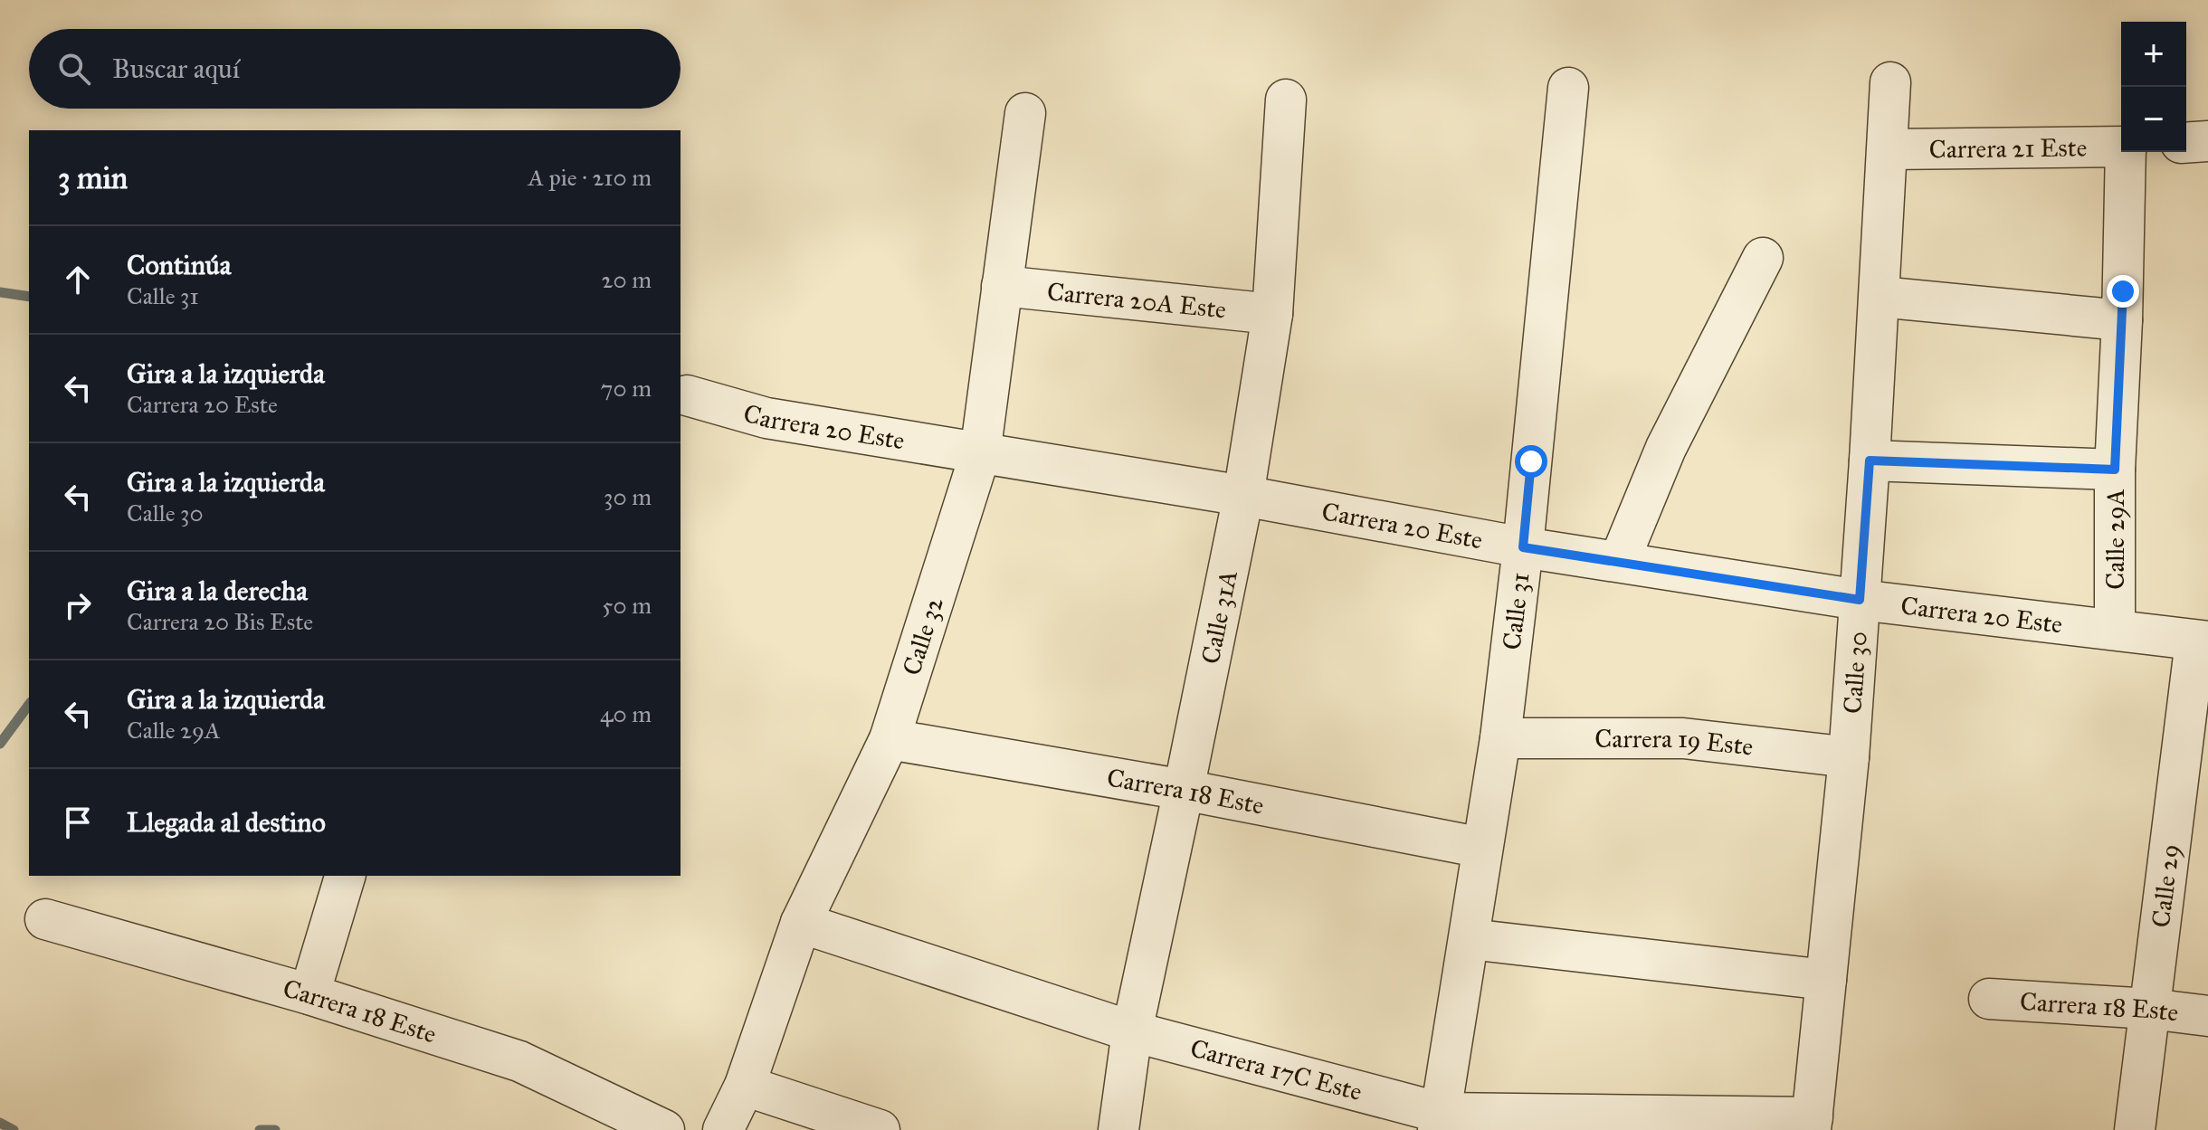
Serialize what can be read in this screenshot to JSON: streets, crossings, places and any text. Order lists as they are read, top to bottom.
{
  "streets": {
    "street": [
      "Carrera 21 Este",
      "Carrera 20A Este",
      "Carrera 20 Este",
      "Calle 29A",
      "Calle 31",
      "Calle 31A",
      "Calle 32",
      "Calle 30",
      "Carrera 19 Este",
      "Carrera 18 Este",
      "Calle 29",
      "Carrera 17C Este"
    ]
  },
  "crossings": [
    ["Carrera 21 Este", "Calle 30"],
    ["Carrera 20A Este", "Calle 31A"],
    ["Carrera 20A Este", "Calle 32"],
    ["Carrera 20 Este", "Calle 29A"],
    ["Carrera 20 Este", "Calle 31"],
    ["Carrera 20 Este", "Calle 31A"],
    ["Carrera 20 Este", "Calle 32"],
    ["Carrera 20 Este", "Calle 30"],
    ["Carrera 20 Este", "Calle 29"],
    ["Calle 31", "Carrera 19 Este"],
    ["Calle 31", "Carrera 18 Este"],
    ["Calle 31", "Carrera 17C Este"],
    ["Calle 31A", "Carrera 18 Este"],
    ["Calle 31A", "Carrera 17C Este"],
    ["Calle 32", "Carrera 18 Este"],
    ["Calle 32", "Carrera 17C Este"],
    ["Calle 30", "Carrera 19 Este"],
    ["Calle 30", "Carrera 17C Este"],
    ["Carrera 18 Este", "Calle 29"]
  ],
  "page": {
    "map_buttons": ["+", "−"],
    "search": "Buscar aquí",
    "heading": ["3 min", "A pie · 210 m"],
    "list": [
      ["Continúa", "Calle 31", "20 m"],
      ["Gira a la izquierda", "Carrera 20 Este", "70 m"],
      ["Gira a la izquierda", "Calle 30", "30 m"],
      ["Gira a la derecha", "Carrera 20 Bis Este", "50 m"],
      ["Gira a la izquierda", "Calle 29A", "40 m"],
      "Llegada al destino"
    ]
  }
}
